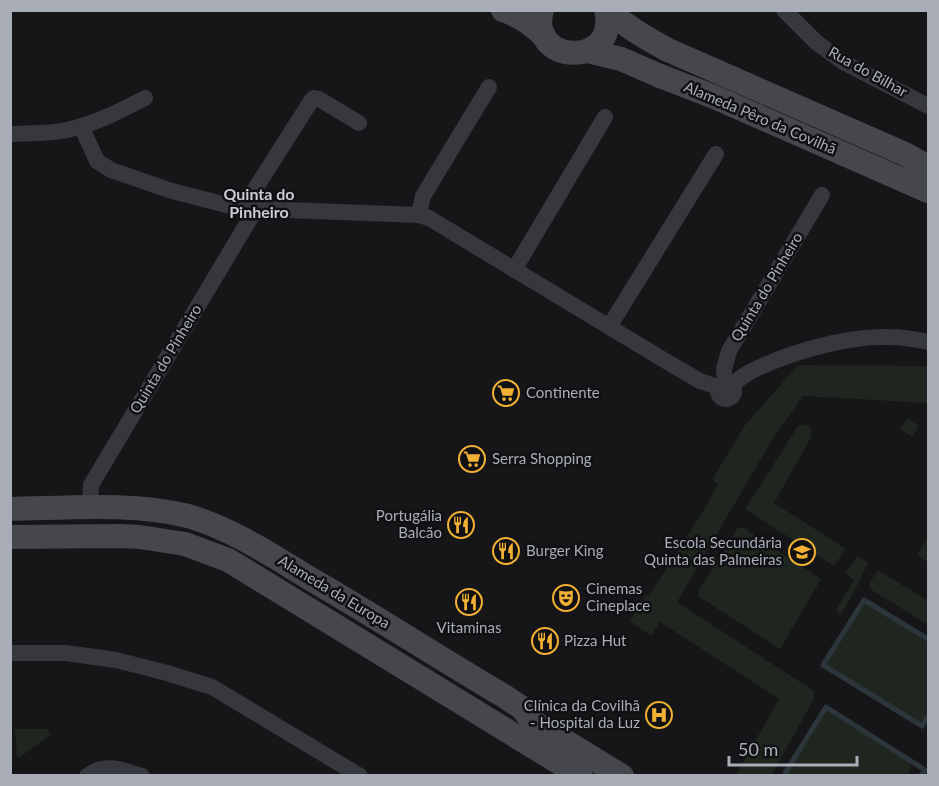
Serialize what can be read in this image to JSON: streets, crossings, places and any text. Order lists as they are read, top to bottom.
{
  "streets": {
    "main road": ["Alameda Pêro da Covilhã", "Alameda da Europa"],
    "street": ["Rua do Bilhar", "Quinta do Pinheiro"]
  },
  "crossings": [
    ["Quinta do Pinheiro", "Alameda da Europa"]
  ],
  "districts": ["Quinta do Pinheiro"],
  "places": {
    "supermarket": ["Continente", "Serra Shopping"],
    "restaurant": [
      "Portugália Balcão",
      "Burger King",
      "Vitaminas",
      "Pizza Hut"
    ],
    "school or university": ["Escola Secundária Quinta das Palmeiras"],
    "theatre": ["Cinemas Cineplace"],
    "hospital": ["Clínica da Covilhã - Hospital da Luz"]
  },
  "scale_bar": "50 m"
}
